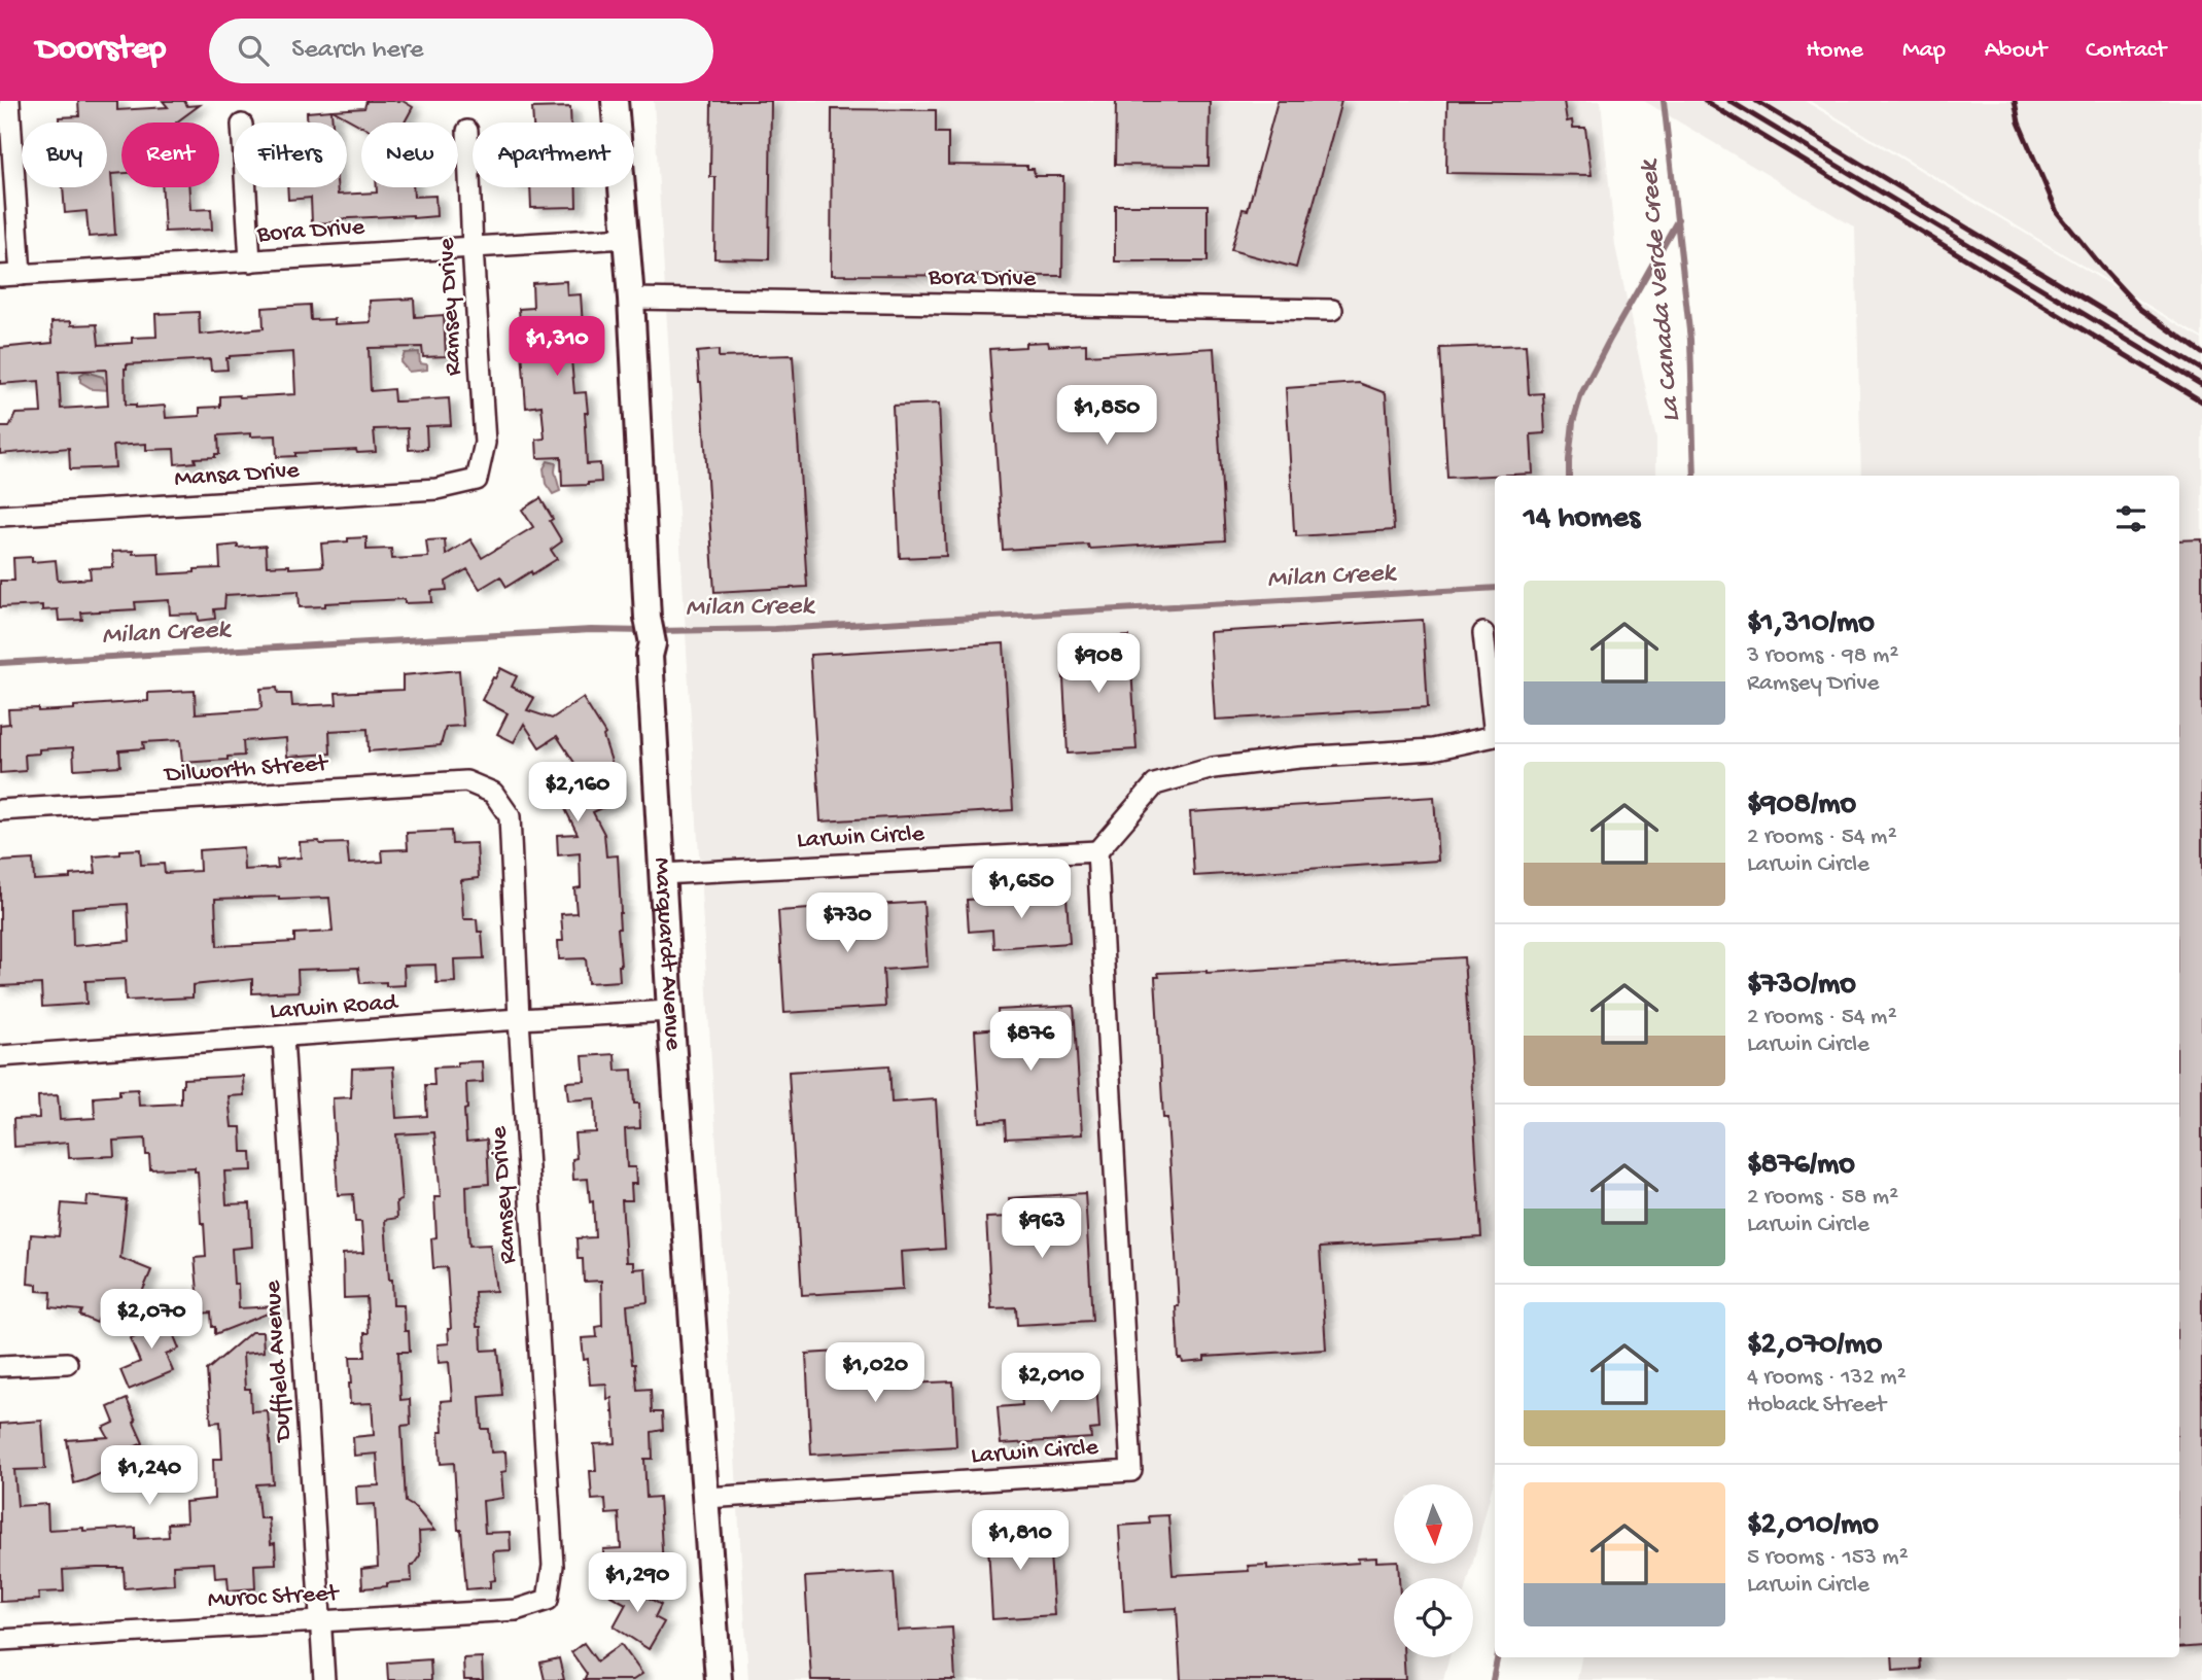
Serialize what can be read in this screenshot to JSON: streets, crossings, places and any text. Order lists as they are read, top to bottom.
{
  "streets": {
    "street": [
      "Bora Drive",
      "Ramsey Drive",
      "Mansa Drive",
      "Dilworth Street",
      "Larwin Circle",
      "Marquardt Avenue",
      "Larwin Road",
      "Duffield Avenue",
      "Muroc Street"
    ]
  },
  "crossings": [
    ["Bora Drive", "Ramsey Drive"],
    ["Bora Drive", "Marquardt Avenue"],
    ["Ramsey Drive", "Mansa Drive"],
    ["Ramsey Drive", "Dilworth Street"],
    ["Ramsey Drive", "Larwin Road"],
    ["Ramsey Drive", "Muroc Street"],
    ["Larwin Circle", "Marquardt Avenue"],
    ["Marquardt Avenue", "Larwin Road"],
    ["Larwin Road", "Duffield Avenue"],
    ["Duffield Avenue", "Muroc Street"]
  ],
  "water": ["La Canada Verde Creek", "Milan Creek"],
  "north": "bottom",
  "page": {
    "header": "Doorstep",
    "search": "Search here",
    "nav": [
      "Home",
      "Map",
      "About",
      "Contact"
    ],
    "chip": [
      "Buy",
      "Rent",
      "Filters",
      "New",
      "Apartment"
    ],
    "price": [
      "$1,310",
      "$1,850",
      "$908",
      "$2,160",
      "$1,650",
      "$730",
      "$876",
      "$963",
      "$2,070",
      "$1,020",
      "$2,010",
      "$1,240",
      "$1,810",
      "$1,290"
    ],
    "heading": "14 homes",
    "list": [
      {
        "name": "$1,310/mo",
        "note": "3 rooms · 98 m² · Ramsey Drive"
      },
      {
        "name": "$908/mo",
        "note": "2 rooms · 54 m² · Larwin Circle"
      },
      {
        "name": "$730/mo",
        "note": "2 rooms · 54 m² · Larwin Circle"
      },
      {
        "name": "$876/mo",
        "note": "2 rooms · 58 m² · Larwin Circle"
      },
      {
        "name": "$2,070/mo",
        "note": "4 rooms · 132 m² · Hoback Street"
      },
      {
        "name": "$2,010/mo",
        "note": "5 rooms · 153 m² · Larwin Circle"
      }
    ]
  }
}
